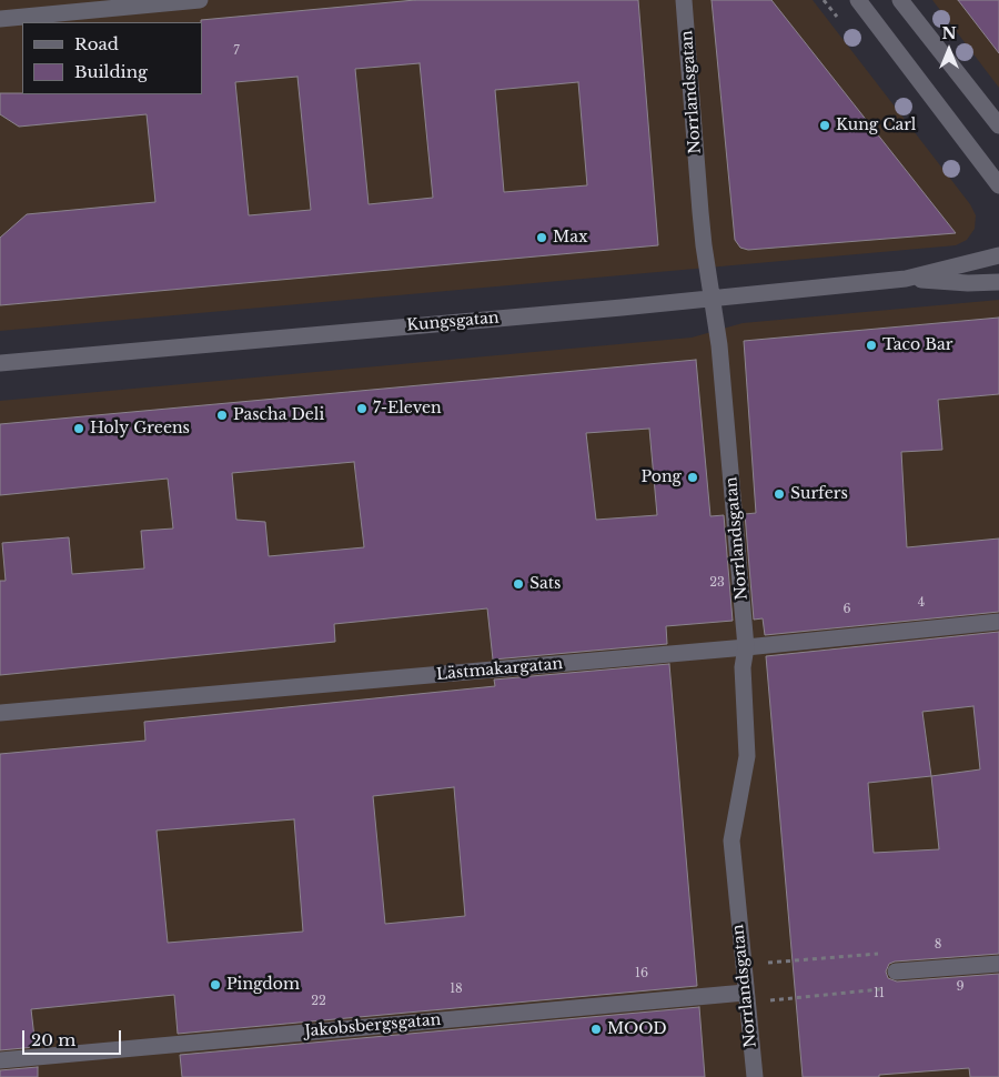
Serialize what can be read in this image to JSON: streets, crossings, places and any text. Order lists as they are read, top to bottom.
{
  "streets": {
    "street": [
      "Norrlandsgatan",
      "Kungsgatan",
      "Lästmakargatan",
      "Jakobsbergsgatan"
    ]
  },
  "crossings": [
    ["Norrlandsgatan", "Kungsgatan"],
    ["Norrlandsgatan", "Lästmakargatan"],
    ["Norrlandsgatan", "Jakobsbergsgatan"]
  ],
  "places": [
    "Kung Carl",
    "Max",
    "Taco Bar",
    "7-Eleven",
    "Pascha Deli",
    "Holy Greens",
    "Pong",
    "Surfers",
    "Sats",
    "Pingdom",
    "MOOD"
  ],
  "house_numbers": [
    "7",
    "23",
    "4",
    "6",
    "8",
    "16",
    "9",
    "18",
    "11",
    "22"
  ],
  "legend": ["Road", "Building"],
  "scale_bar": "20 m",
  "north": "top"
}
